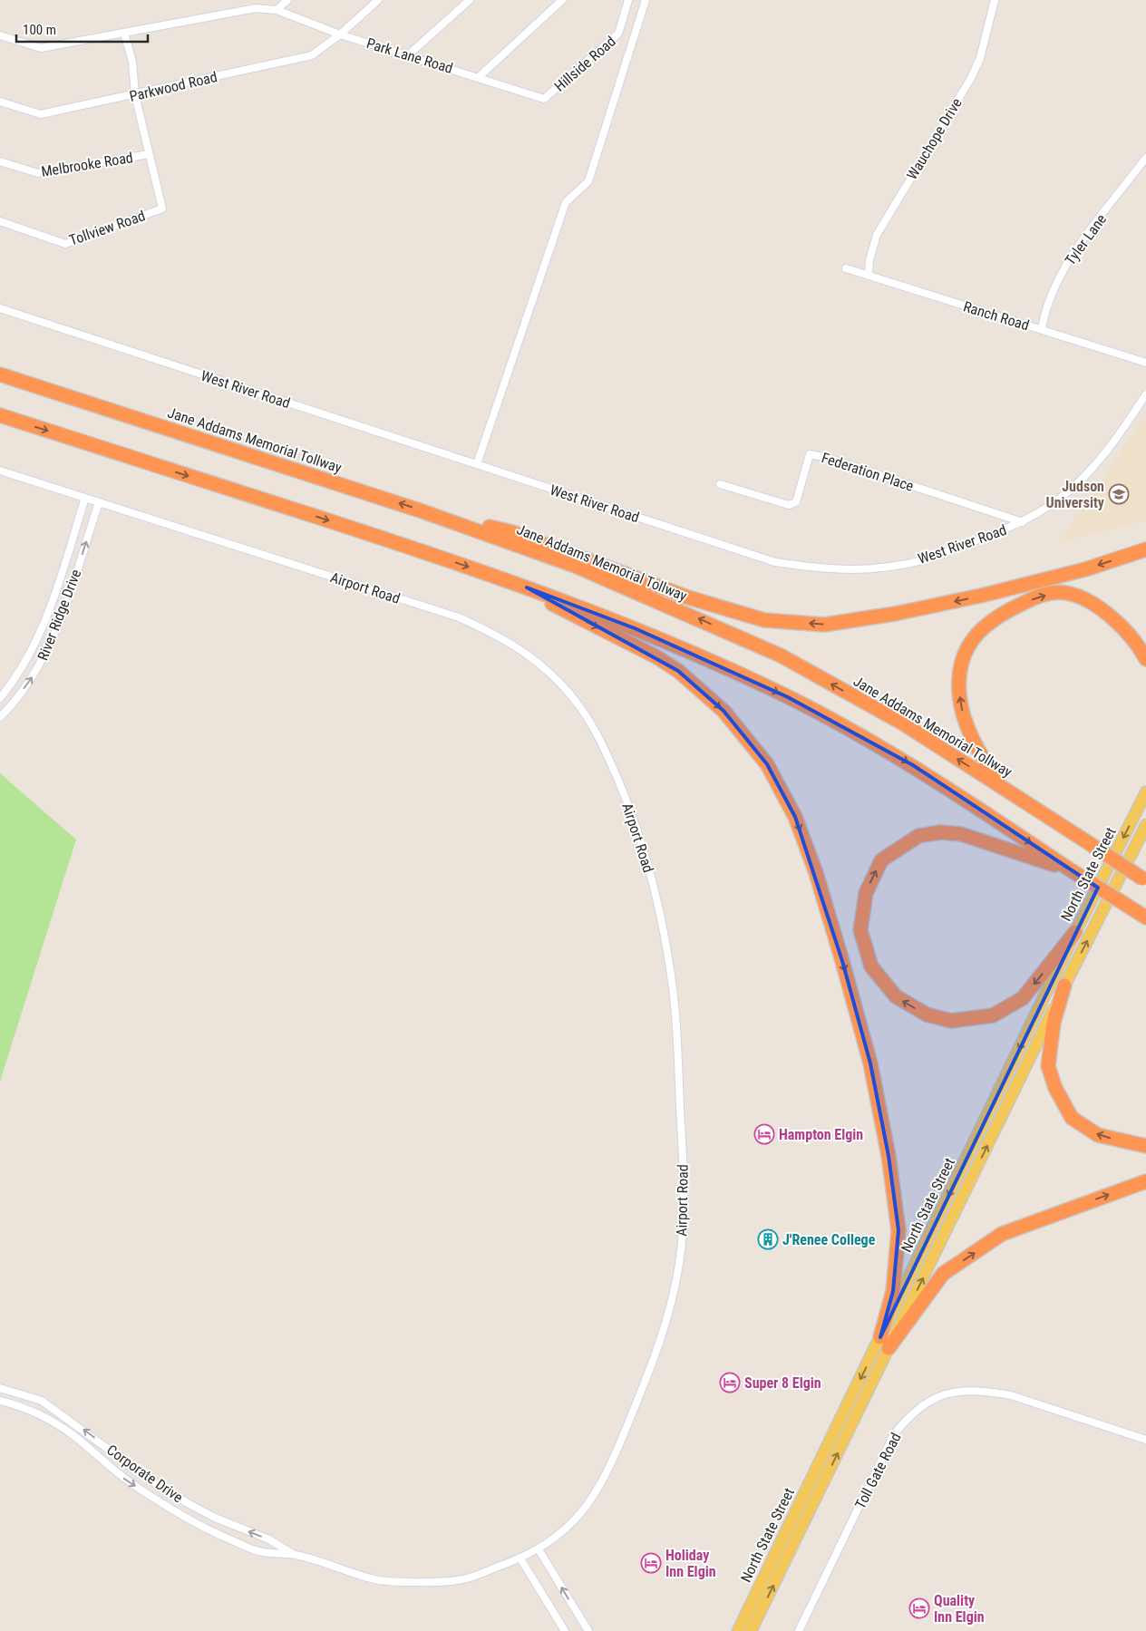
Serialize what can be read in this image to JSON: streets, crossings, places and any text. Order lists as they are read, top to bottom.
{
  "streets": {
    "highway": ["Jane Addams Memorial Tollway"],
    "main road": ["North State Street"],
    "street": [
      "Park Lane Road",
      "Hillside Road",
      "Parkwood Road",
      "Wauchope Drive",
      "Melbrooke Road",
      "Tollview Road",
      "Tyler Lane",
      "Ranch Road",
      "West River Road",
      "Federation Place",
      "Airport Road",
      "River Ridge Drive",
      "Toll Gate Road",
      "Corporate Drive"
    ]
  },
  "crossings": [
    ["Park Lane Road", "Hillside Road"],
    ["Park Lane Road", "Parkwood Road"],
    ["Wauchope Drive", "Ranch Road"],
    ["Melbrooke Road", "Tollview Road"],
    ["Tyler Lane", "Ranch Road"],
    ["West River Road", "Federation Place"],
    ["Airport Road", "River Ridge Drive"],
    ["Airport Road", "Corporate Drive"]
  ],
  "places": {
    "school or university": ["Judson University"],
    "hotel": [
      "Hampton Elgin",
      "Super 8 Elgin",
      "Holiday Inn Elgin",
      "Quality Inn Elgin"
    ],
    "building": ["J'Renee College"]
  },
  "scale_bar": "100 m"
}
